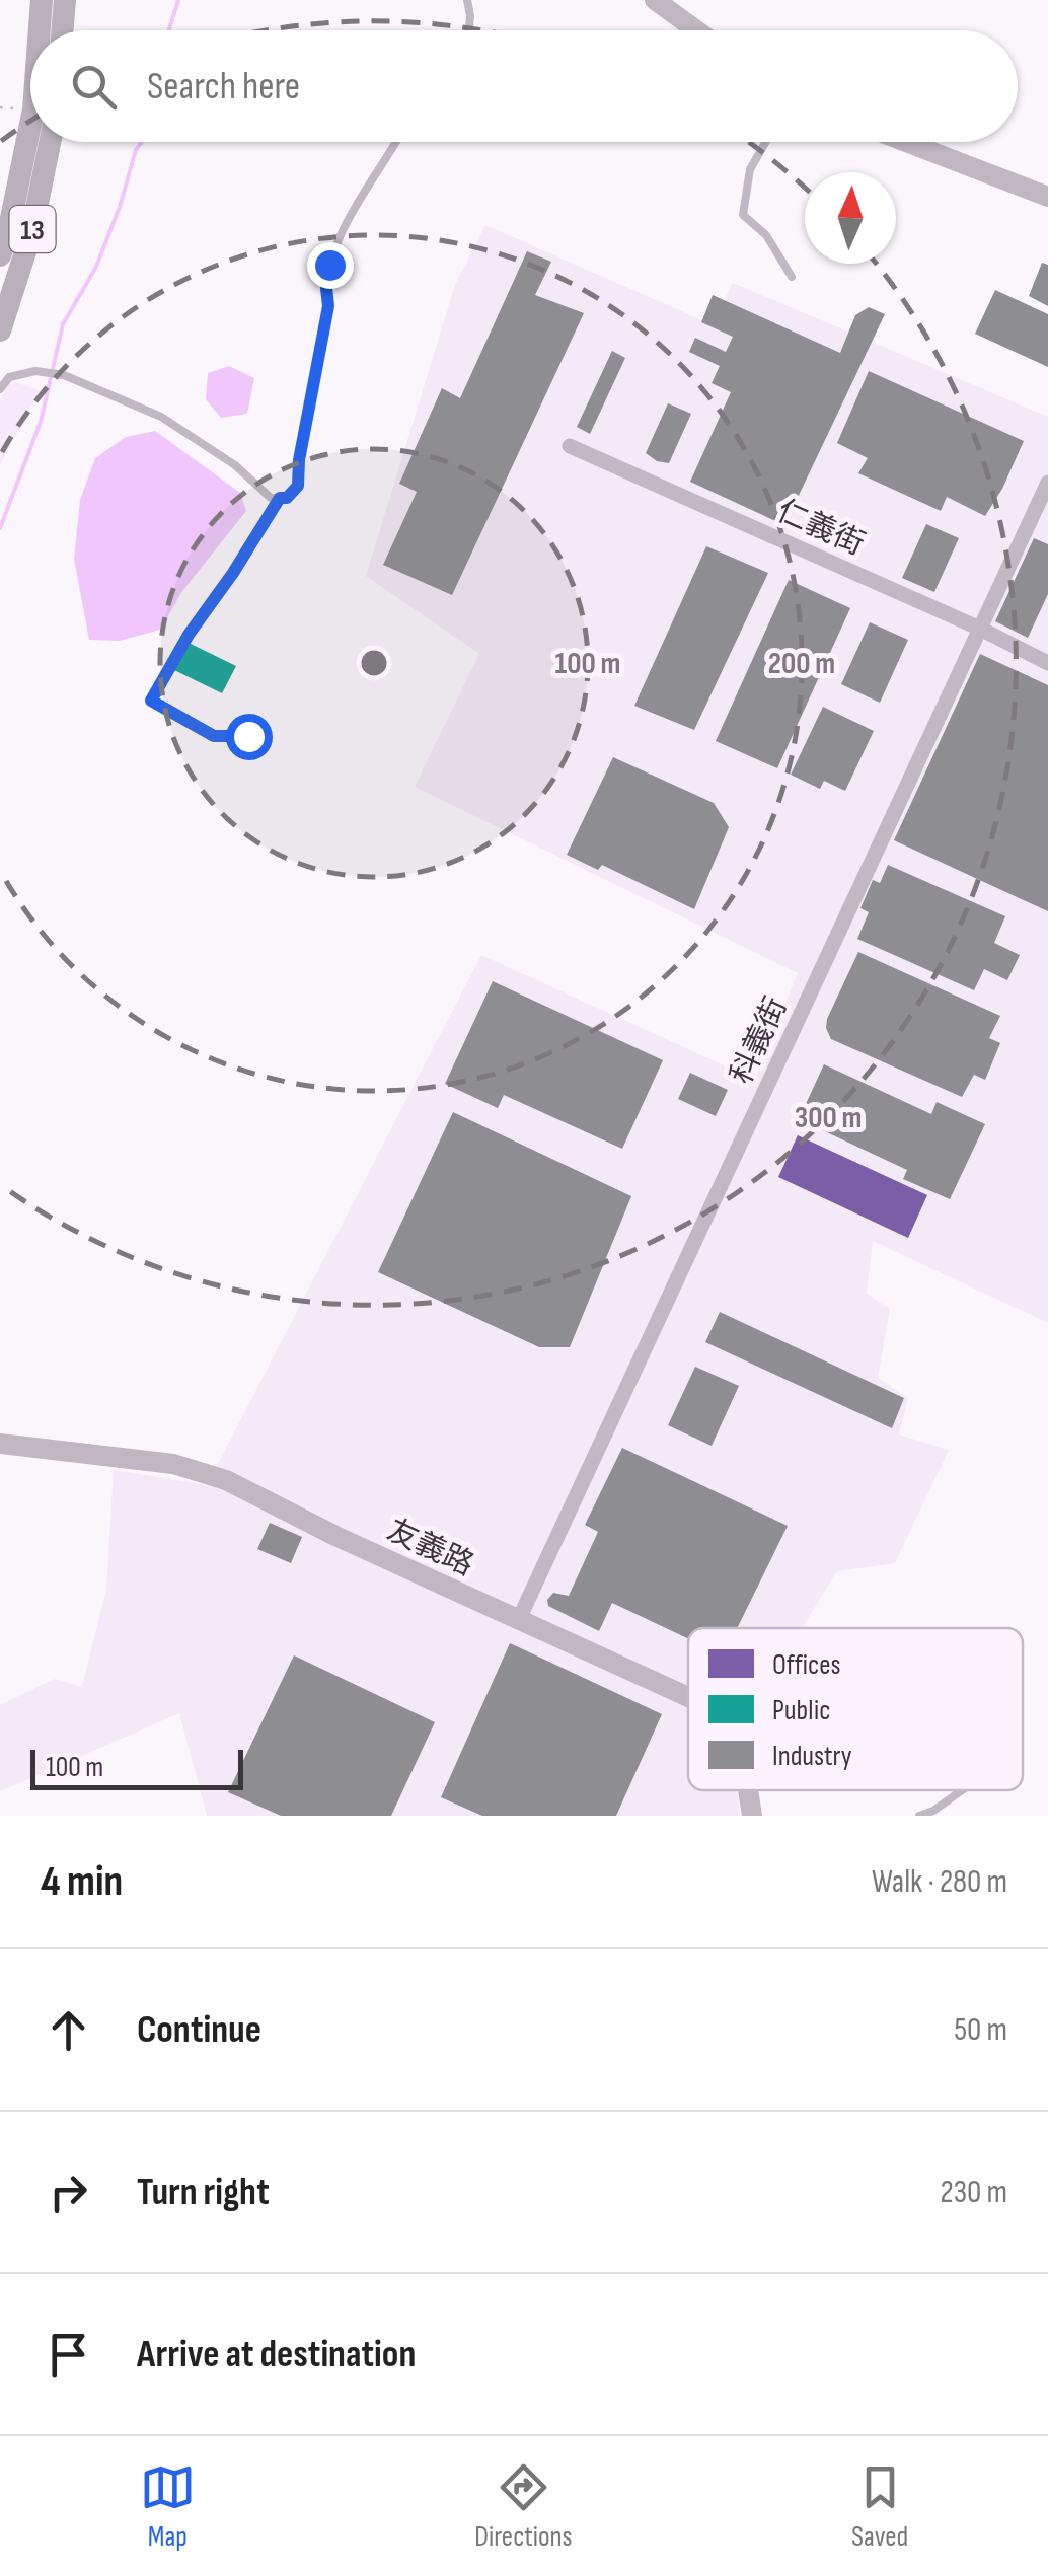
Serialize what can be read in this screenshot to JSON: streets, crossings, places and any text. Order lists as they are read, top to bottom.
{
  "streets": {
    "main road": ["13"],
    "street": ["仁義街", "科義街", "友義路"]
  },
  "crossings": [
    ["仁義街", "科義街"],
    ["科義街", "友義路"]
  ],
  "legend": ["Offices", "Public", "Industry"],
  "scale_bar": "100 m",
  "north": "top",
  "page": {
    "search": "Search here",
    "scale": "100 m",
    "heading": ["4 min", "Walk · 280 m"],
    "list": [
      ["Continue", "50 m"],
      ["Turn right", "230 m"],
      "Arrive at destination"
    ],
    "nav": ["Map", "Directions", "Saved"]
  },
  "rings": ["100 m", "200 m", "300 m"]
}
